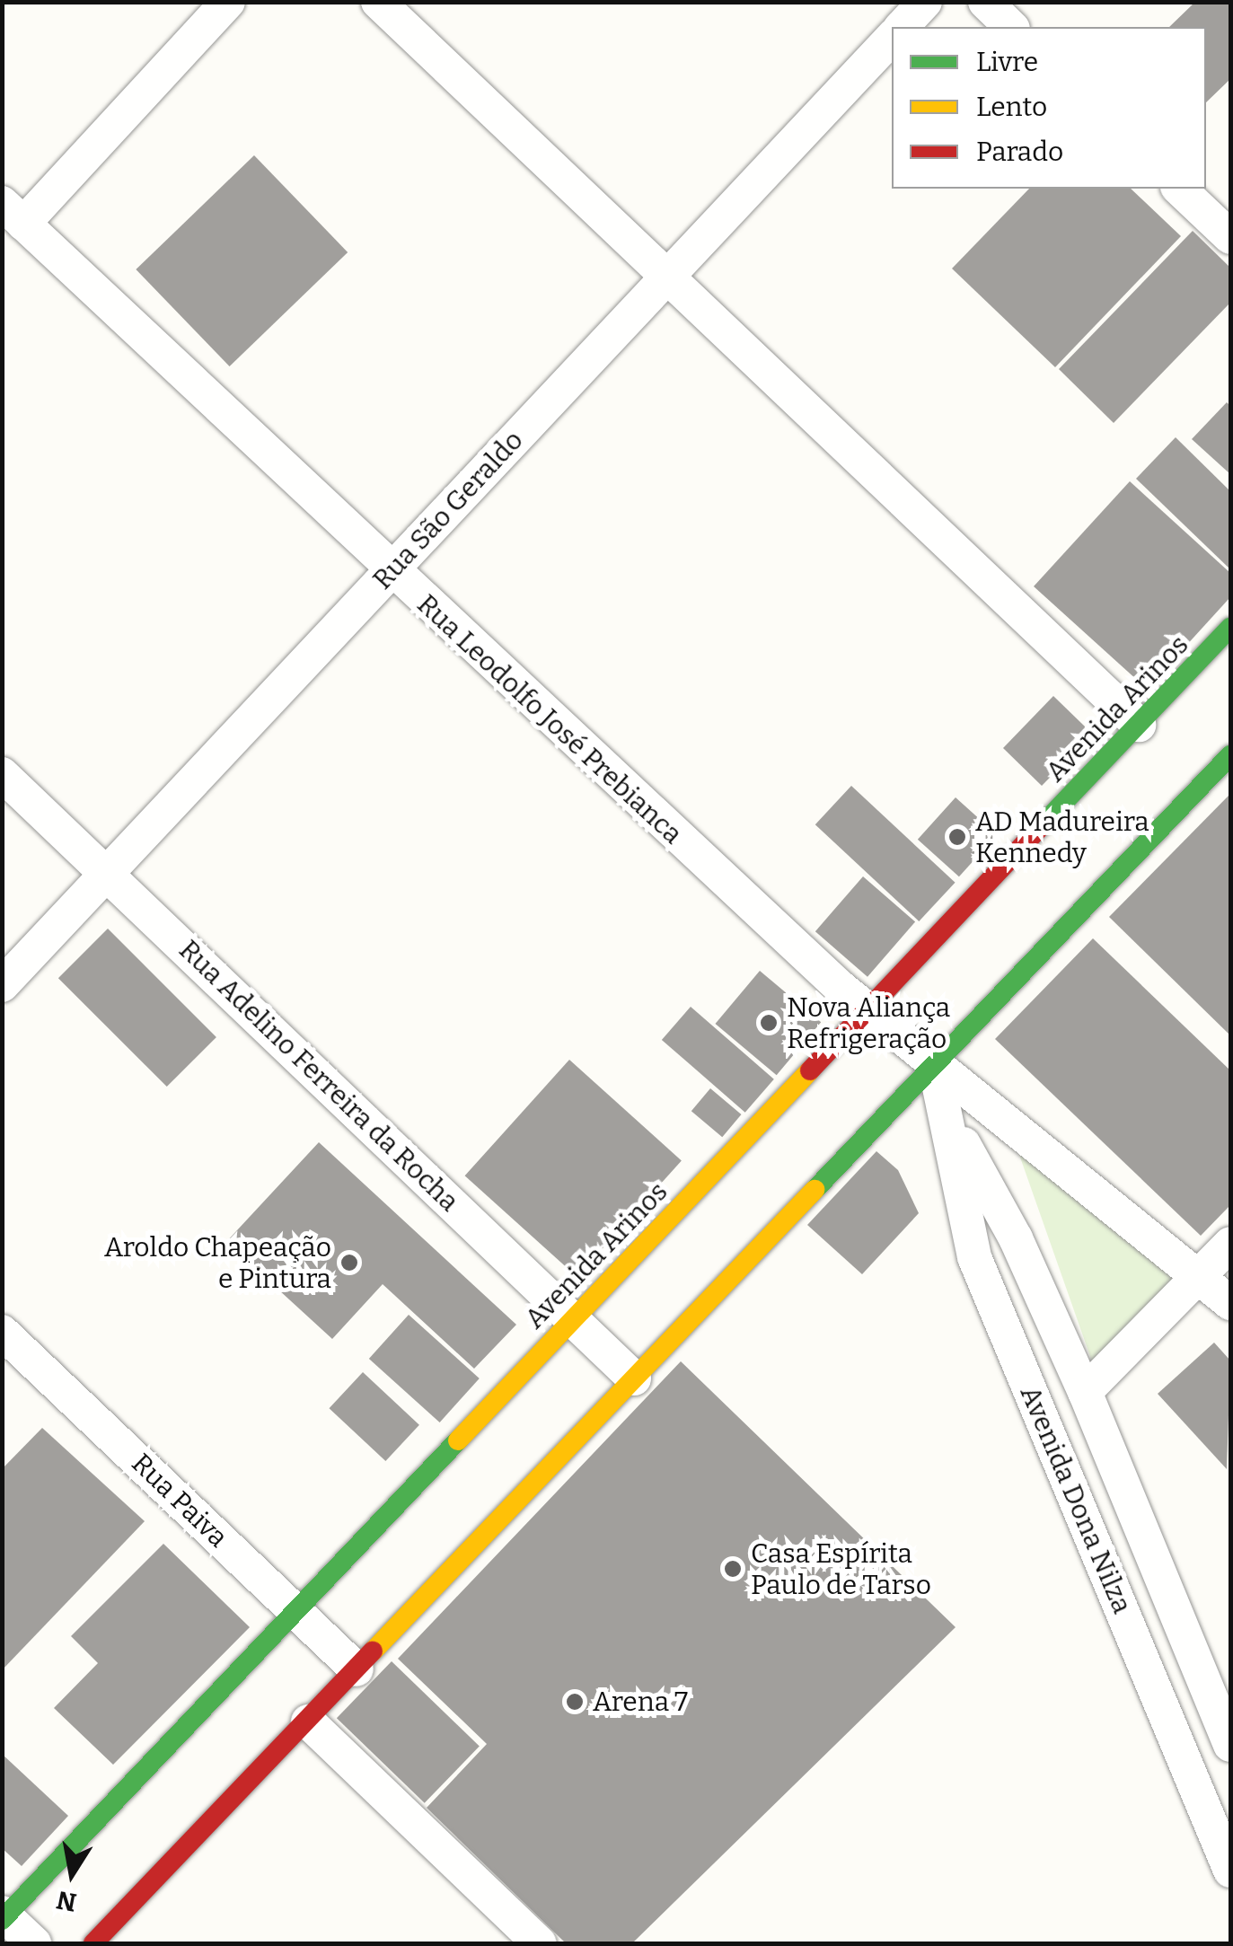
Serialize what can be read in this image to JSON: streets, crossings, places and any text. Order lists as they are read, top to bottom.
{
  "streets": {
    "main road": ["Avenida Arinos"],
    "street": [
      "Rua São Geraldo",
      "Rua Leodolfo José Prebianca",
      "Rua Adelino Ferreira da Rocha",
      "Avenida Dona Nilza",
      "Rua Paiva"
    ]
  },
  "crossings": [
    ["Rua São Geraldo", "Rua Leodolfo José Prebianca"],
    ["Rua São Geraldo", "Rua Adelino Ferreira da Rocha"],
    ["Avenida Arinos", "Rua Leodolfo José Prebianca"],
    ["Avenida Arinos", "Rua Adelino Ferreira da Rocha"],
    ["Avenida Arinos", "Rua Paiva"],
    ["Rua Leodolfo José Prebianca", "Avenida Dona Nilza"]
  ],
  "places": [
    "AD Madureira Kennedy",
    "Nova Aliança Refrigeração",
    "Aroldo Chapeação e Pintura",
    "Casa Espírita Paulo de Tarso",
    "Arena 7"
  ],
  "legend": ["Livre", "Lento", "Parado"],
  "north": "bottom"
}
